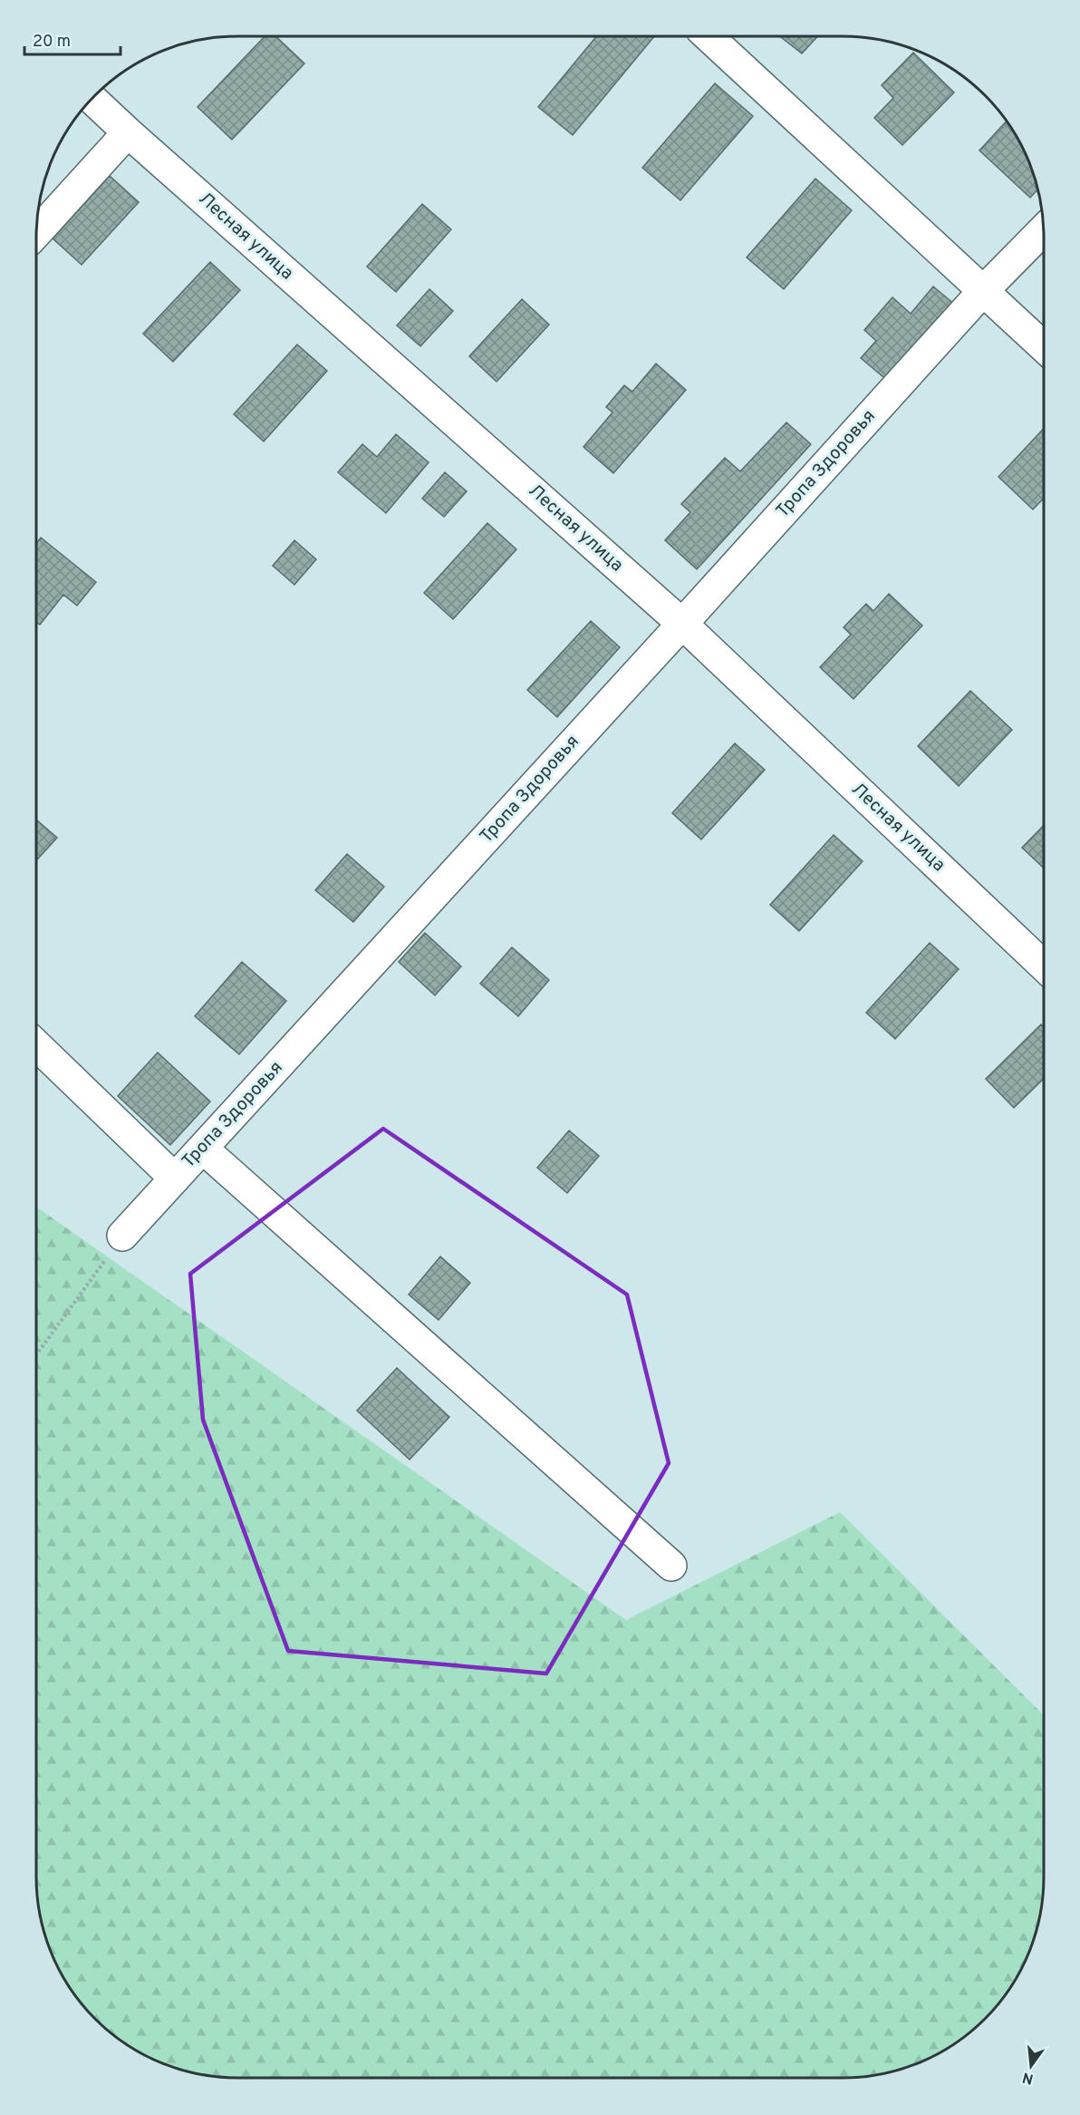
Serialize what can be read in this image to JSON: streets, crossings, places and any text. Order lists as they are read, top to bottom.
{
  "streets": {
    "street": ["Лесная улица", "Тропа Здоровья"]
  },
  "crossings": [
    ["Лесная улица", "Тропа Здоровья"]
  ],
  "scale_bar": "20 m",
  "north": "bottom"
}
